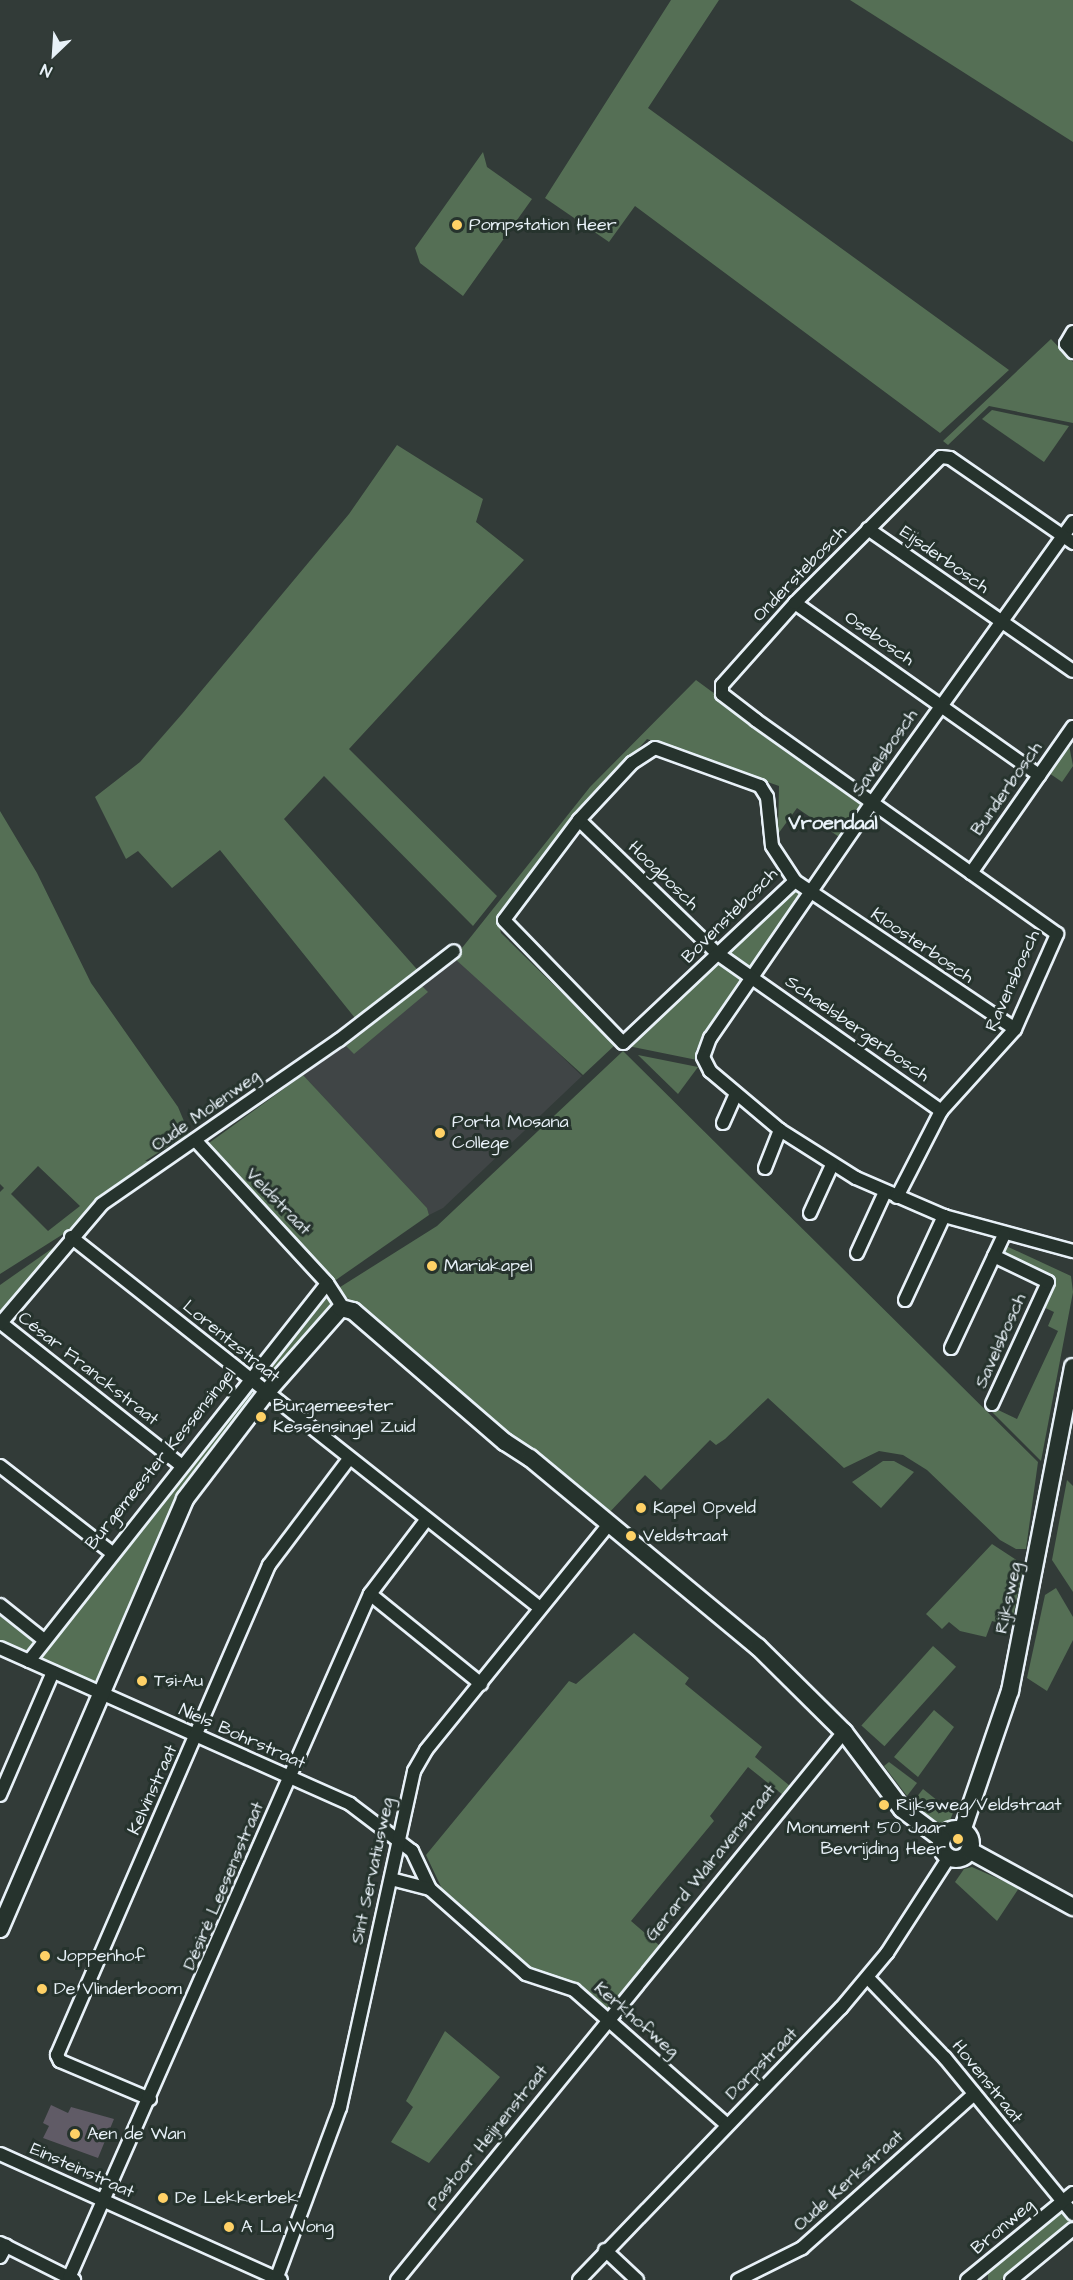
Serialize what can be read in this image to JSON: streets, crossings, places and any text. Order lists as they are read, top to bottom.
{
  "streets": {
    "street": [
      "Eijsderbosch",
      "Onderstebosch",
      "Osebosch",
      "Savelsbosch",
      "Bunderbosch",
      "Hoogbosch",
      "Bovenstebosch",
      "Kloosterbosch",
      "Ravensbosch",
      "Schaelsbergerbosch",
      "Oude Molenweg",
      "Veldstraat",
      "Lorentzstraat",
      "César Franckstraat",
      "Burgemeester Kessensingel",
      "Rijksweg",
      "Niels Bohrstraat",
      "Kelvinstraat",
      "Gerard Walravenstraat",
      "Sint Servatiusweg",
      "Désiré Leesensstraat",
      "Kerkhofweg",
      "Dorpstraat",
      "Hovenstraat",
      "Pastoor Heijnenstraat",
      "Einsteinstraat",
      "Oude Kerkstraat",
      "Bronweg"
    ]
  },
  "crossings": [
    ["Eijsderbosch", "Onderstebosch"],
    ["Eijsderbosch", "Savelsbosch"],
    ["Onderstebosch", "Osebosch"],
    ["Onderstebosch", "Savelsbosch"],
    ["Onderstebosch", "Ravensbosch"],
    ["Osebosch", "Savelsbosch"],
    ["Osebosch", "Bunderbosch"],
    ["Savelsbosch", "Hoogbosch"],
    ["Savelsbosch", "Kloosterbosch"],
    ["Savelsbosch", "Ravensbosch"],
    ["Savelsbosch", "Schaelsbergerbosch"],
    ["Bunderbosch", "Ravensbosch"],
    ["Hoogbosch", "Bovenstebosch"],
    ["Hoogbosch", "Schaelsbergerbosch"],
    ["Bovenstebosch", "Kloosterbosch"],
    ["Kloosterbosch", "Ravensbosch"],
    ["Ravensbosch", "Schaelsbergerbosch"],
    ["Oude Molenweg", "Veldstraat"],
    ["Oude Molenweg", "Lorentzstraat"],
    ["Oude Molenweg", "César Franckstraat"],
    ["Veldstraat", "Burgemeester Kessensingel"],
    ["Veldstraat", "Rijksweg"],
    ["Veldstraat", "Gerard Walravenstraat"],
    ["Veldstraat", "Sint Servatiusweg"],
    ["Veldstraat", "Dorpstraat"],
    ["Lorentzstraat", "Burgemeester Kessensingel"],
    ["Lorentzstraat", "Kelvinstraat"],
    ["Lorentzstraat", "Sint Servatiusweg"],
    ["Lorentzstraat", "Désiré Leesensstraat"],
    ["César Franckstraat", "Burgemeester Kessensingel"],
    ["Burgemeester Kessensingel", "Niels Bohrstraat"],
    ["Rijksweg", "Dorpstraat"],
    ["Niels Bohrstraat", "Kelvinstraat"],
    ["Niels Bohrstraat", "Sint Servatiusweg"],
    ["Niels Bohrstraat", "Désiré Leesensstraat"],
    ["Niels Bohrstraat", "Kerkhofweg"],
    ["Kelvinstraat", "Désiré Leesensstraat"],
    ["Gerard Walravenstraat", "Kerkhofweg"],
    ["Gerard Walravenstraat", "Pastoor Heijnenstraat"],
    ["Sint Servatiusweg", "Kerkhofweg"],
    ["Sint Servatiusweg", "Einsteinstraat"],
    ["Désiré Leesensstraat", "Einsteinstraat"],
    ["Kerkhofweg", "Dorpstraat"],
    ["Kerkhofweg", "Pastoor Heijnenstraat"],
    ["Dorpstraat", "Hovenstraat"],
    ["Hovenstraat", "Oude Kerkstraat"],
    ["Hovenstraat", "Bronweg"]
  ],
  "districts": ["Vroendaal"],
  "places": [
    "Pompstation Heer",
    "Porta Mosana College",
    "Mariakapel",
    "Burgemeester Kessensingel Zuid",
    "Kapel Opveld",
    "Veldstraat",
    "Tsi-Au",
    "Rijksweg/Veldstraat",
    "Monument 50 Jaar Bevrijding Heer",
    "Joppenhof",
    "De Vlinderboom",
    "Aen de Wan",
    "De Lekkerbek",
    "A La Wong"
  ],
  "north": "bottom left"
}
